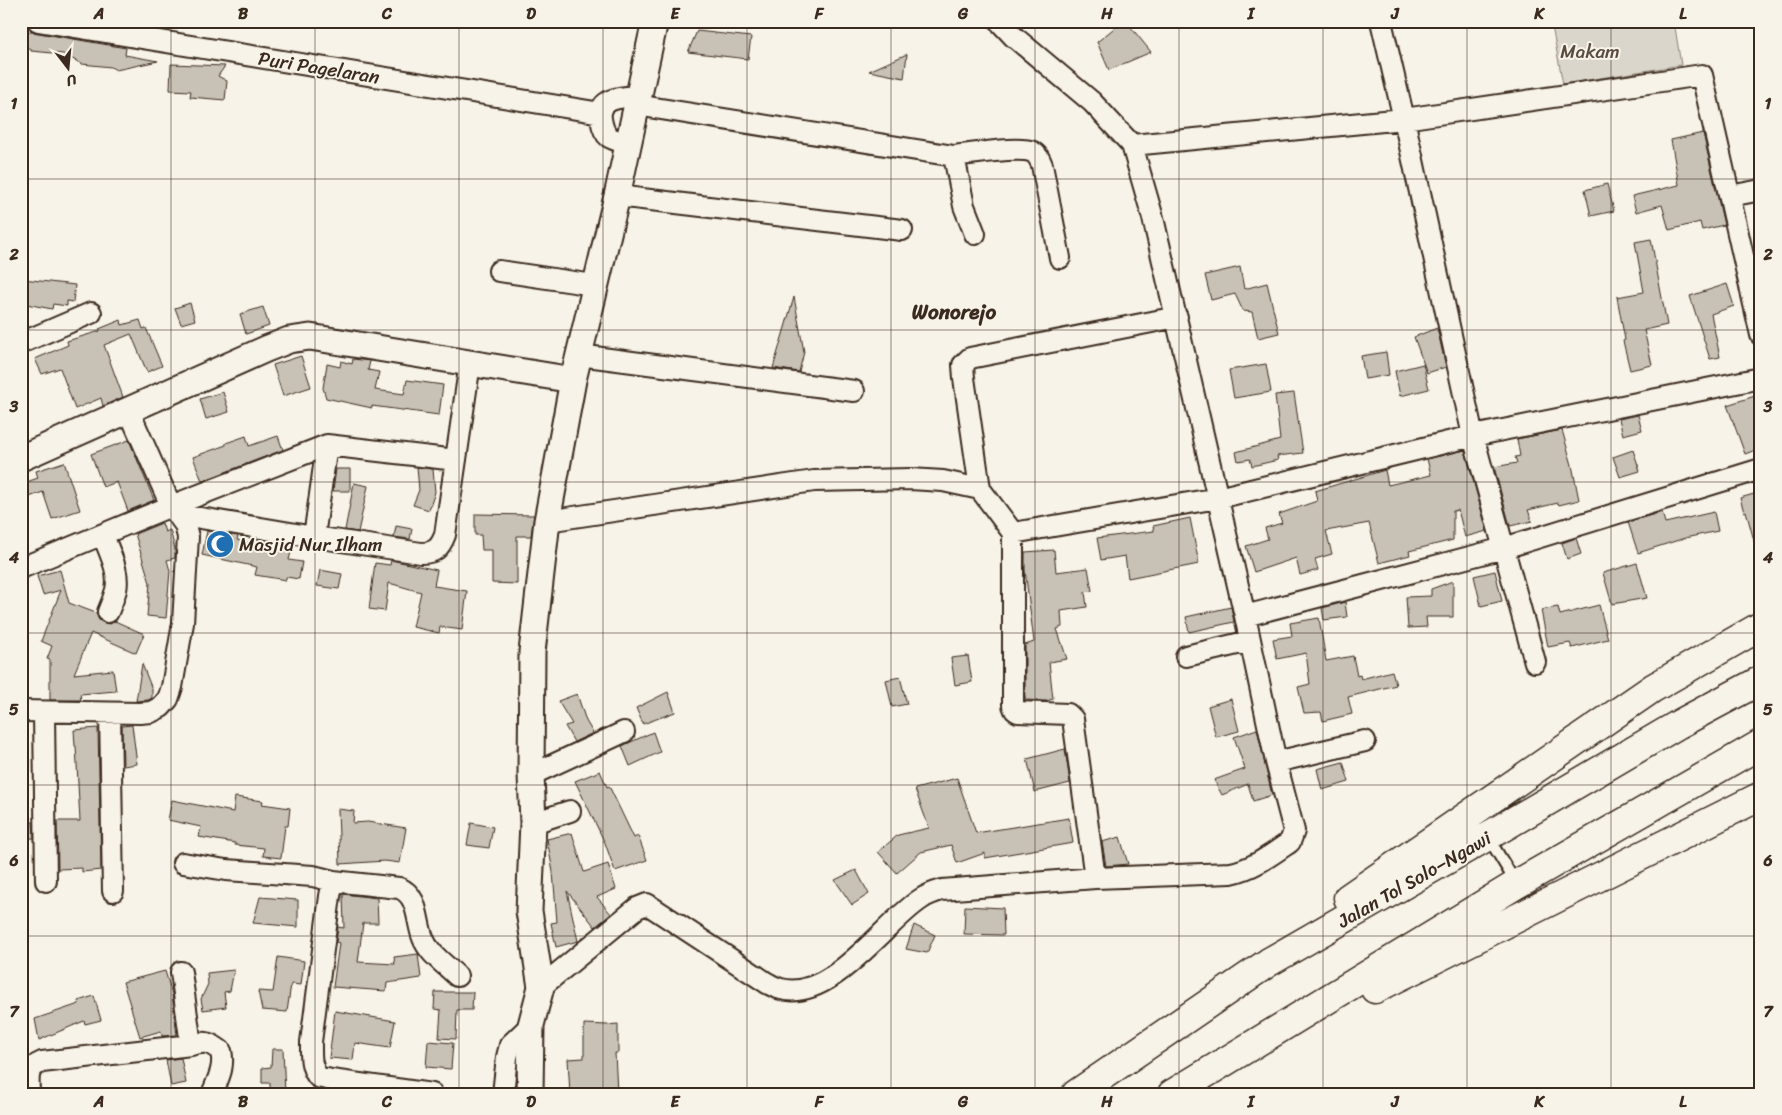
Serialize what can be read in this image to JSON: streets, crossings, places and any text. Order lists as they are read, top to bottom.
{
  "streets": {
    "highway": ["Jalan Tol Solo–Ngawi"],
    "street": ["Puri Pagelaran"]
  },
  "districts": ["Wonorejo"],
  "parks": ["Makam"],
  "places": {
    "mosque": ["Masjid Nur Ilham"]
  },
  "north": "bottom",
  "grid": {
    "columns": [
      "A",
      "B",
      "C",
      "D",
      "E",
      "F",
      "G",
      "H",
      "I",
      "J",
      "K",
      "L"
    ],
    "rows": [
      "1",
      "2",
      "3",
      "4",
      "5",
      "6",
      "7"
    ]
  }
}
